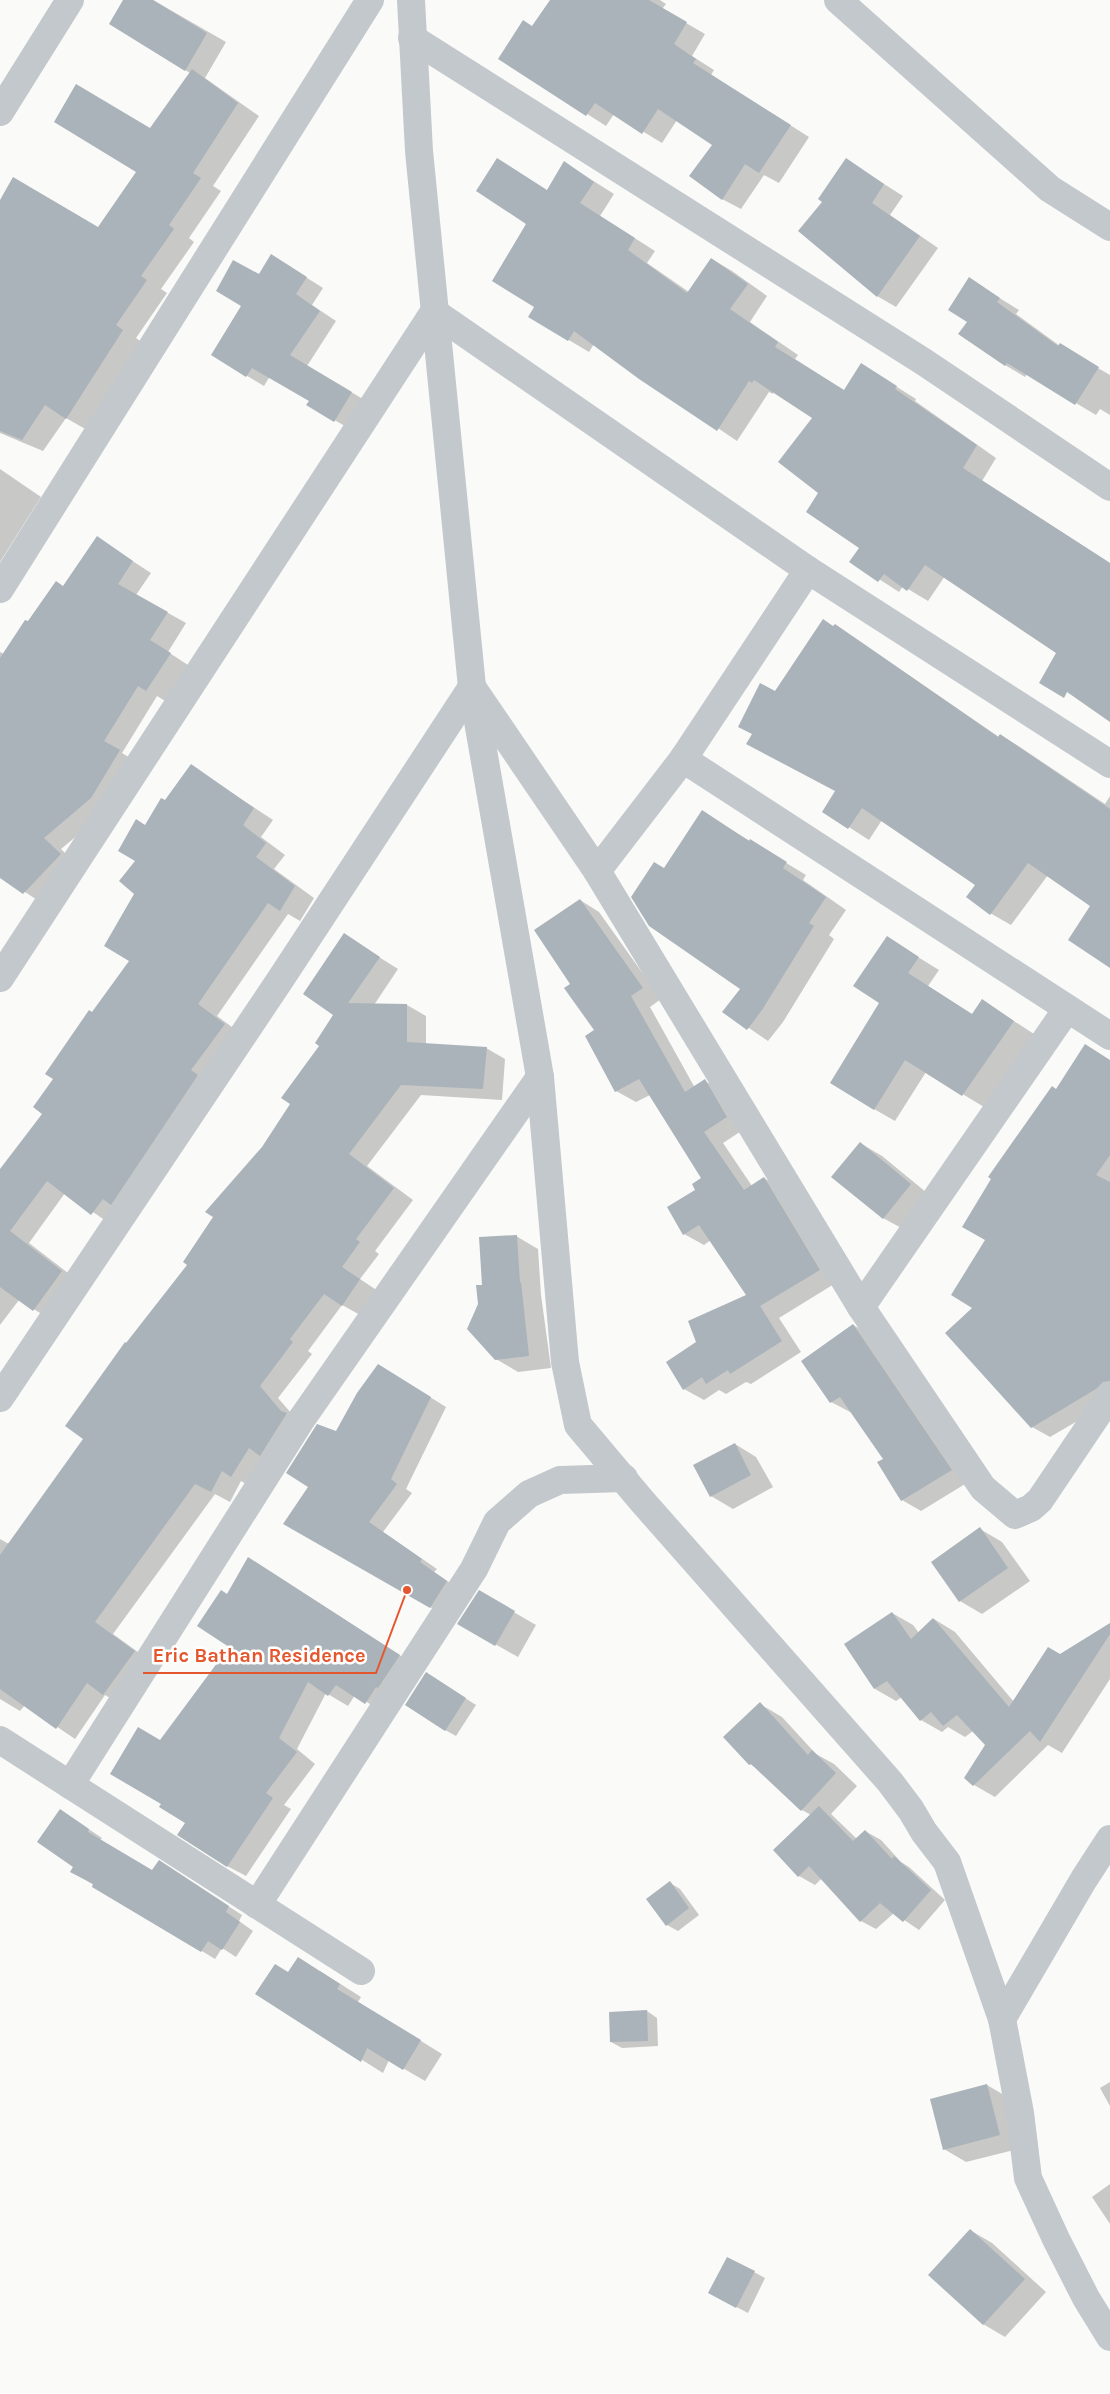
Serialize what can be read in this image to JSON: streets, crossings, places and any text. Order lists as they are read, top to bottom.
{
  "places": ["Eric Bathan Residence"]
}
